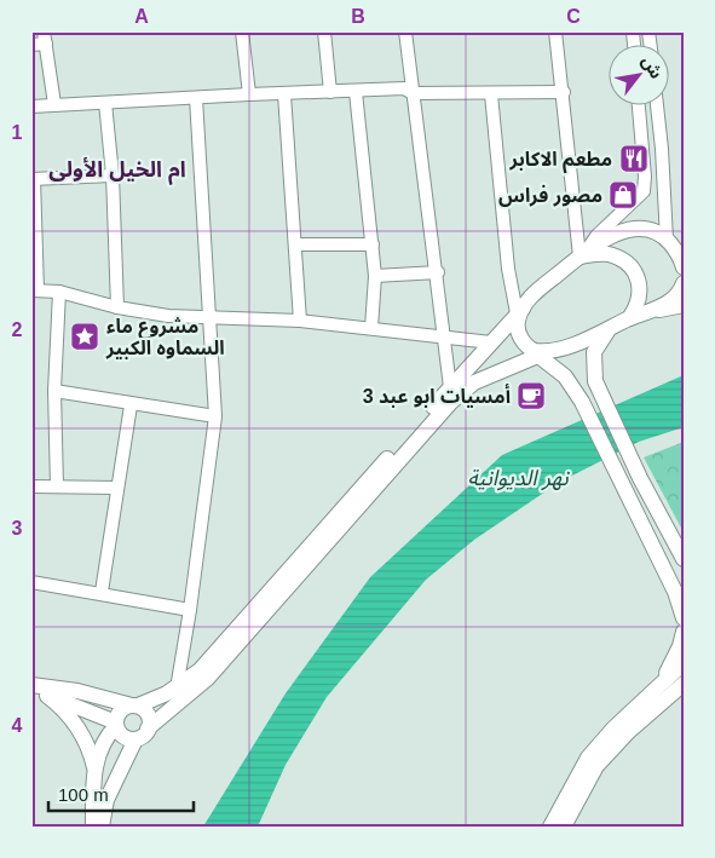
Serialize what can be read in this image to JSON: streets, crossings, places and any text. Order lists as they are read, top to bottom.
{
  "districts": ["ام الخيل الأولى"],
  "water": ["نهر الديوانية"],
  "places": {
    "restaurant": ["مطعم الاكابر"],
    "shop": ["مصور فراس"],
    "place": ["مشروع ماء السماوه الكبير"],
    "cafe": ["أمسيات ابو عبد 3"]
  },
  "scale_bar": "100 m",
  "north": "top right",
  "grid": {
    "columns": ["A", "B", "C"],
    "rows": [
      "1",
      "2",
      "3",
      "4"
    ]
  }
}
